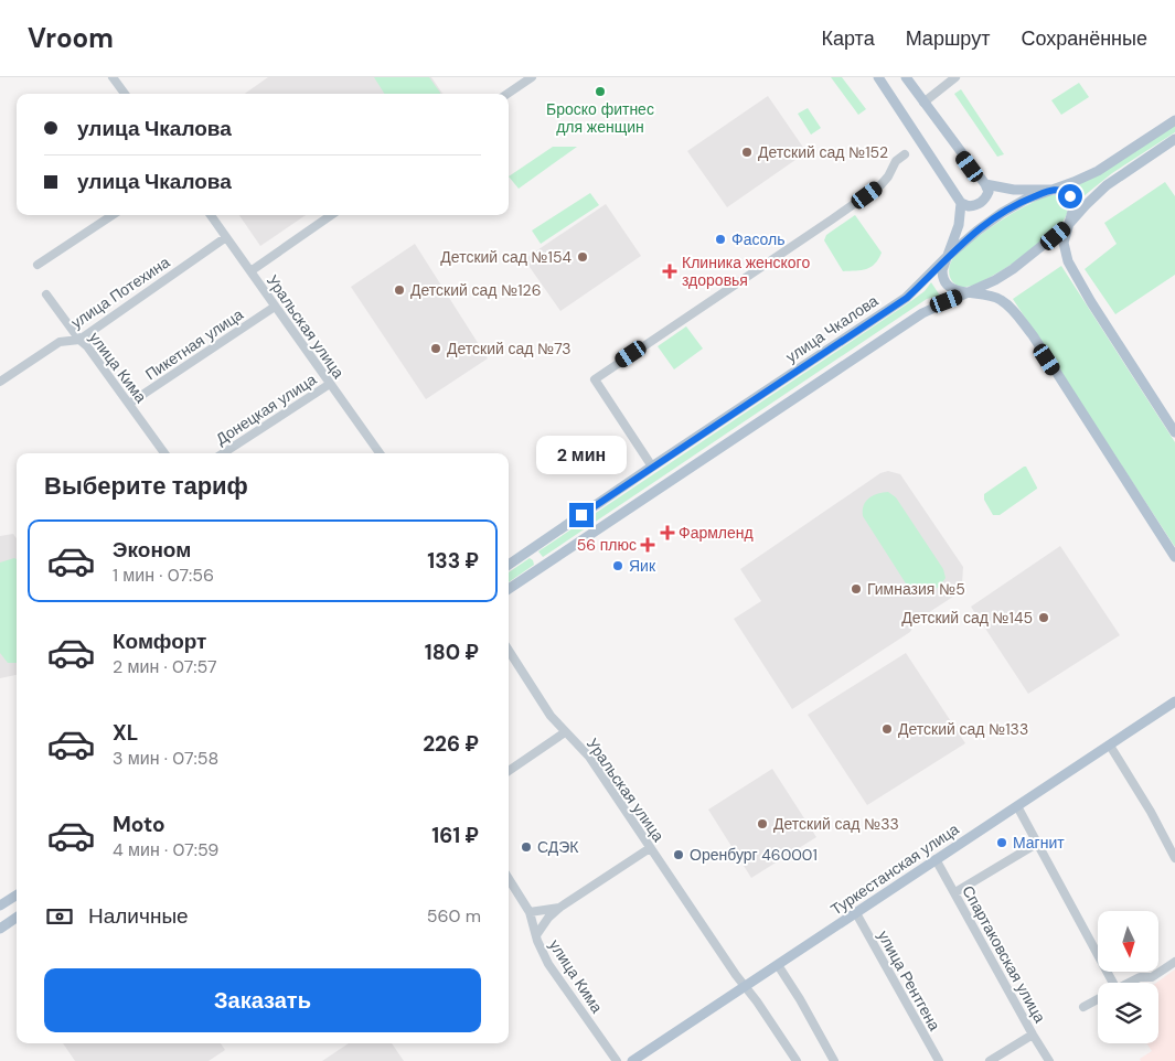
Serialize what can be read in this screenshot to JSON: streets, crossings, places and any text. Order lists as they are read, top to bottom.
{
  "streets": {
    "main road": ["улица Чкалова", "Туркестанская улица"],
    "street": [
      "улица Потехина",
      "Уральская улица",
      "Пикетная улица",
      "улица Кима",
      "Донецкая улица",
      "Спартаковская улица",
      "улица Рентгена"
    ]
  },
  "crossings": [
    ["улица Потехина", "Уральская улица"],
    ["улица Потехина", "улица Кима"],
    ["Уральская улица", "Пикетная улица"],
    ["Уральская улица", "Донецкая улица"],
    ["Уральская улица", "Туркестанская улица"],
    ["Пикетная улица", "улица Кима"],
    ["Туркестанская улица", "Спартаковская улица"],
    ["Туркестанская улица", "улица Рентгена"]
  ],
  "places": {
    "other": [
      "Броско фитнес для женщин",
      "Детский сад №152",
      "Фасоль",
      "Детский сад №154",
      "Детский сад №126",
      "Детский сад №73",
      "Яик",
      "Гимназия №5",
      "Детский сад №145",
      "Детский сад №133",
      "Детский сад №33",
      "Магнит",
      "СДЭК",
      "Оренбург 460001"
    ],
    "health": ["Клиника женского здоровья", "Фармленд", "56 плюс"]
  },
  "north": "bottom",
  "page": {
    "header": "Vroom",
    "nav": ["Карта", "Маршрут", "Сохранённые"],
    "banner": ["улица Чкалова", "улица Чкалова"],
    "bubble": "2 мин",
    "heading": "Выберите тариф",
    "list": [
      {
        "name": "Эконом",
        "note": "1 мин · 07:56",
        "value": "133 ₽"
      },
      {
        "name": "Комфорт",
        "note": "2 мин · 07:57",
        "value": "180 ₽"
      },
      {
        "name": "XL",
        "note": "3 мин · 07:58",
        "value": "226 ₽"
      },
      {
        "name": "Moto",
        "note": "4 мин · 07:59",
        "value": "161 ₽"
      }
    ],
    "pay": ["Наличные", "560 m"],
    "buttons": "Заказать"
  }
}
